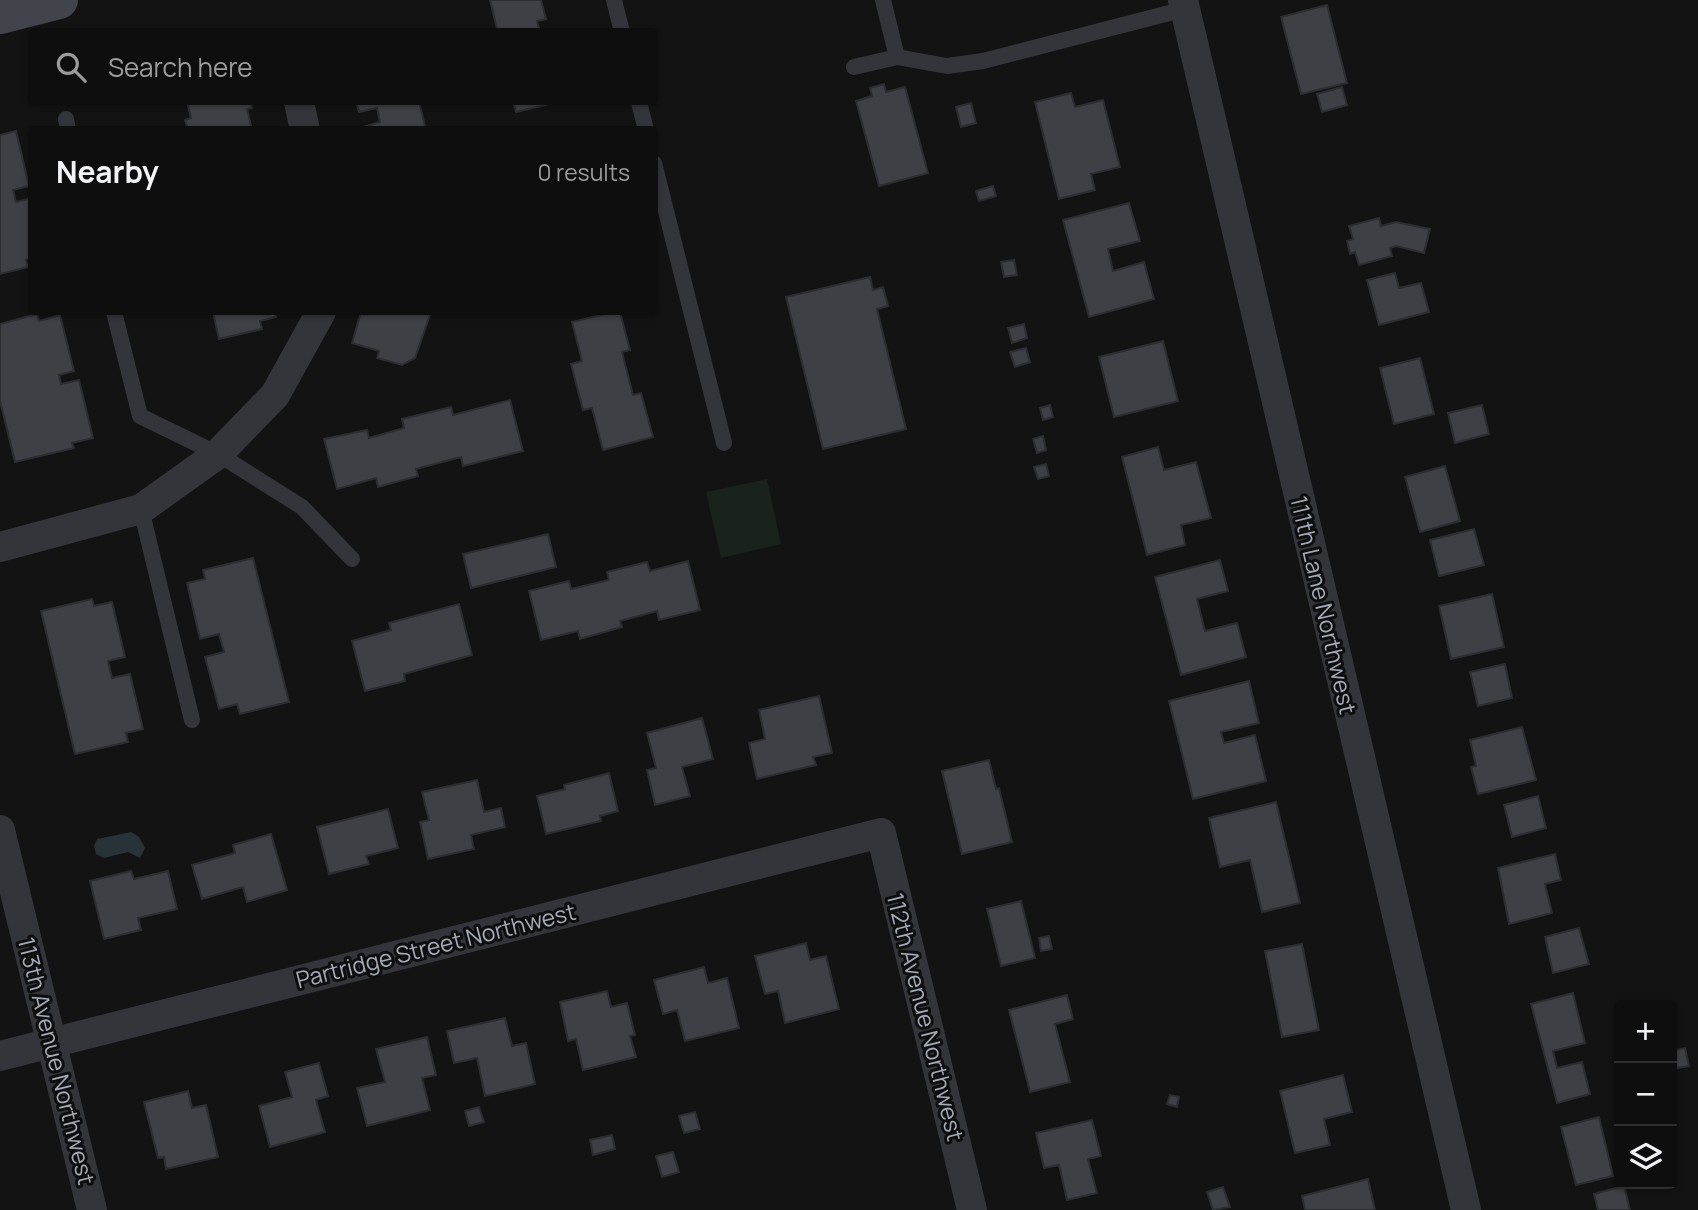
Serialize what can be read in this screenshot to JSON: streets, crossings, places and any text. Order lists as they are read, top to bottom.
{
  "streets": {
    "street": [
      "111th Lane Northwest",
      "Partridge Street Northwest",
      "112th Avenue Northwest",
      "113th Avenue Northwest"
    ]
  },
  "crossings": [
    ["Partridge Street Northwest", "112th Avenue Northwest"],
    ["Partridge Street Northwest", "113th Avenue Northwest"]
  ],
  "page": {
    "search": "Search here",
    "heading": ["Nearby", "0 results"],
    "map_buttons": ["+", "−"]
  }
}
